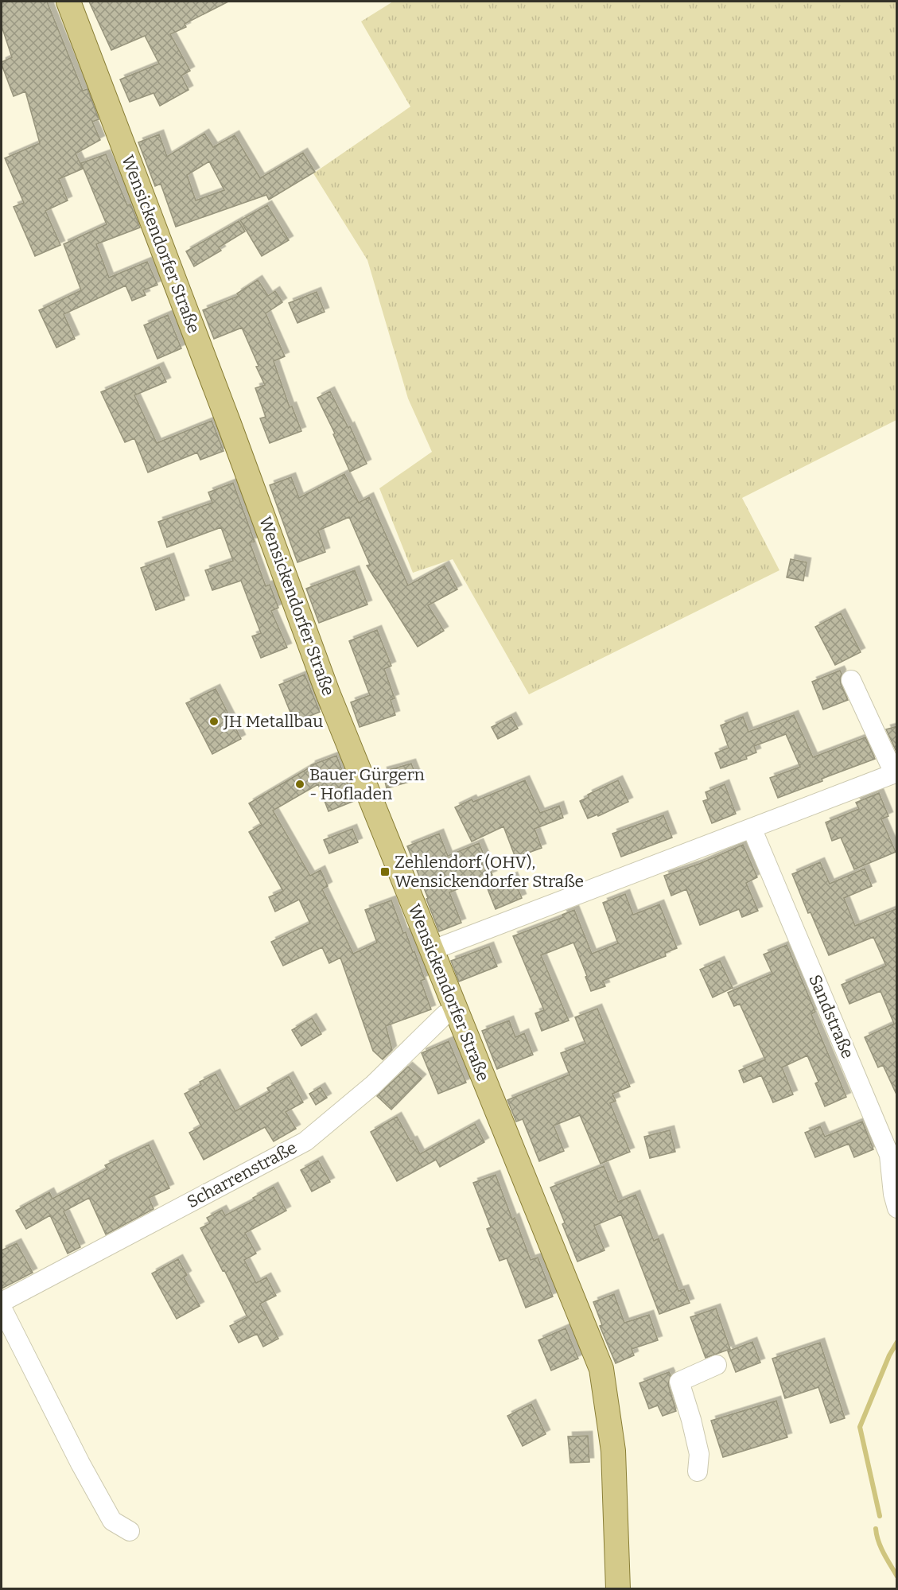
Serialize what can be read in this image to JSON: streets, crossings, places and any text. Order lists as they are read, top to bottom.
{
  "streets": {
    "main road": ["Wensickendorfer Straße"],
    "street": ["Sandstraße", "Scharrenstraße"]
  },
  "crossings": [
    ["Wensickendorfer Straße", "Scharrenstraße"]
  ],
  "places": {
    "other": ["JH Metallbau", "Bauer Gürgern - Hofladen"],
    "transit": ["Zehlendorf (OHV), Wensickendorfer Straße"]
  }
}
